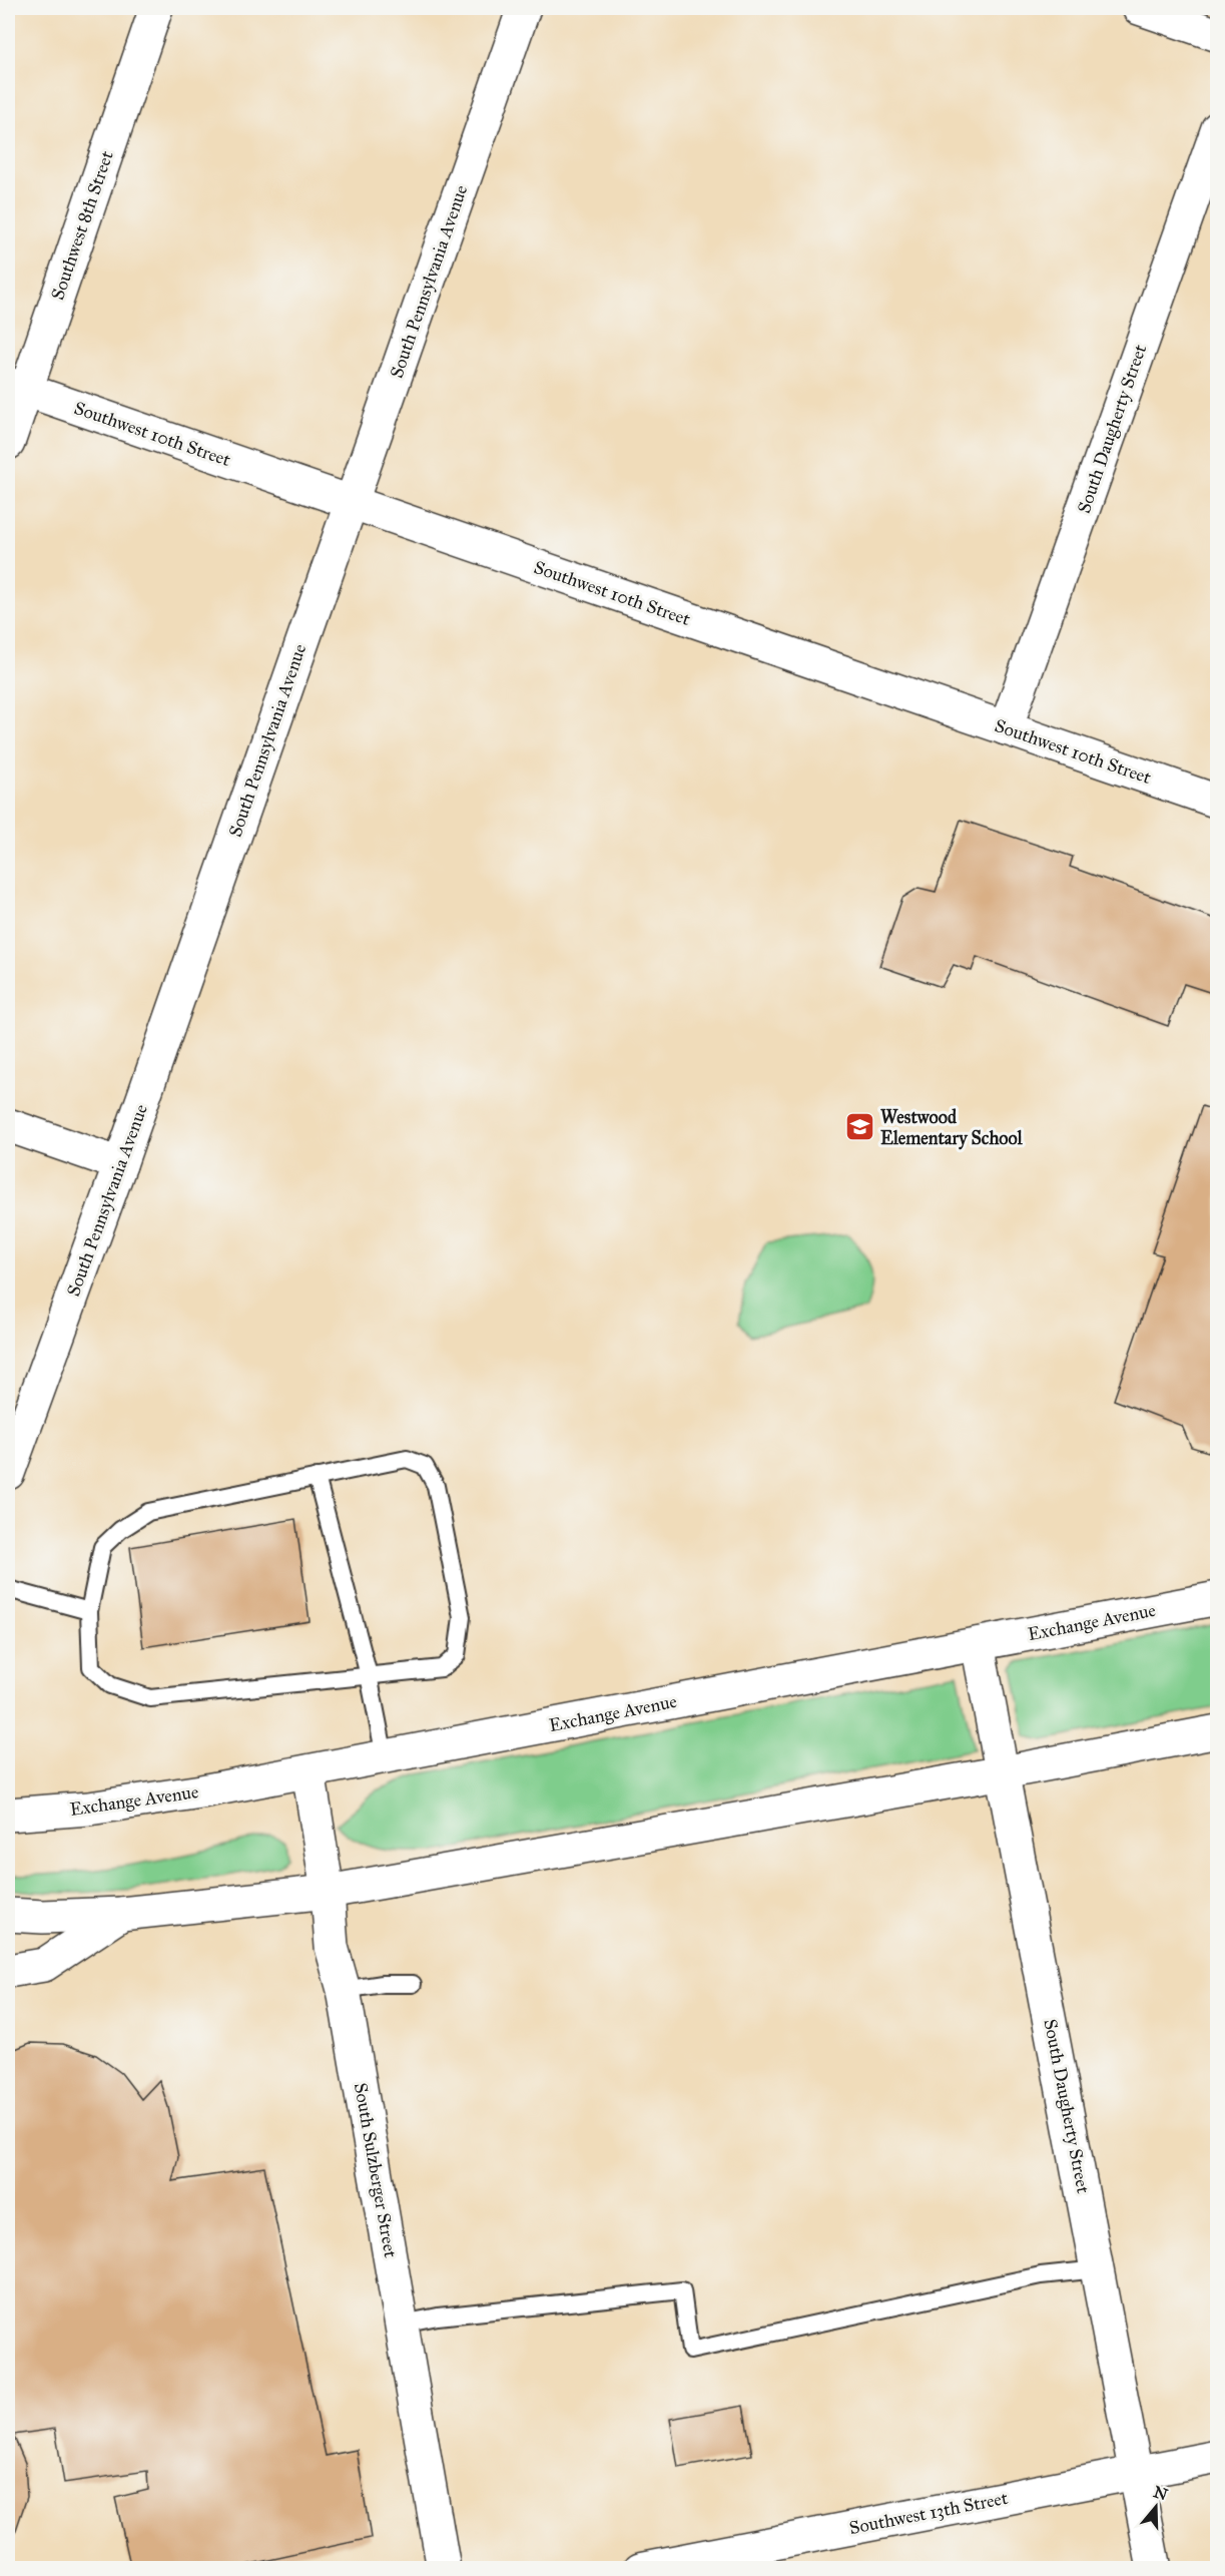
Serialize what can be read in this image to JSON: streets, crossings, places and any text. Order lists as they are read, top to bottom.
{
  "streets": {
    "street": [
      "Southwest 8th Street",
      "South Pennsylvania Avenue",
      "South Daugherty Street",
      "Southwest 10th Street",
      "Exchange Avenue",
      "South Sulzberger Street",
      "Southwest 13th Street"
    ]
  },
  "crossings": [
    ["Southwest 8th Street", "Southwest 10th Street"],
    ["South Pennsylvania Avenue", "Southwest 10th Street"],
    ["South Daugherty Street", "Southwest 10th Street"],
    ["South Daugherty Street", "Exchange Avenue"],
    ["South Daugherty Street", "Southwest 13th Street"],
    ["Exchange Avenue", "South Sulzberger Street"]
  ],
  "places": {
    "school or university": ["Westwood Elementary School"]
  },
  "north": "top"
}
